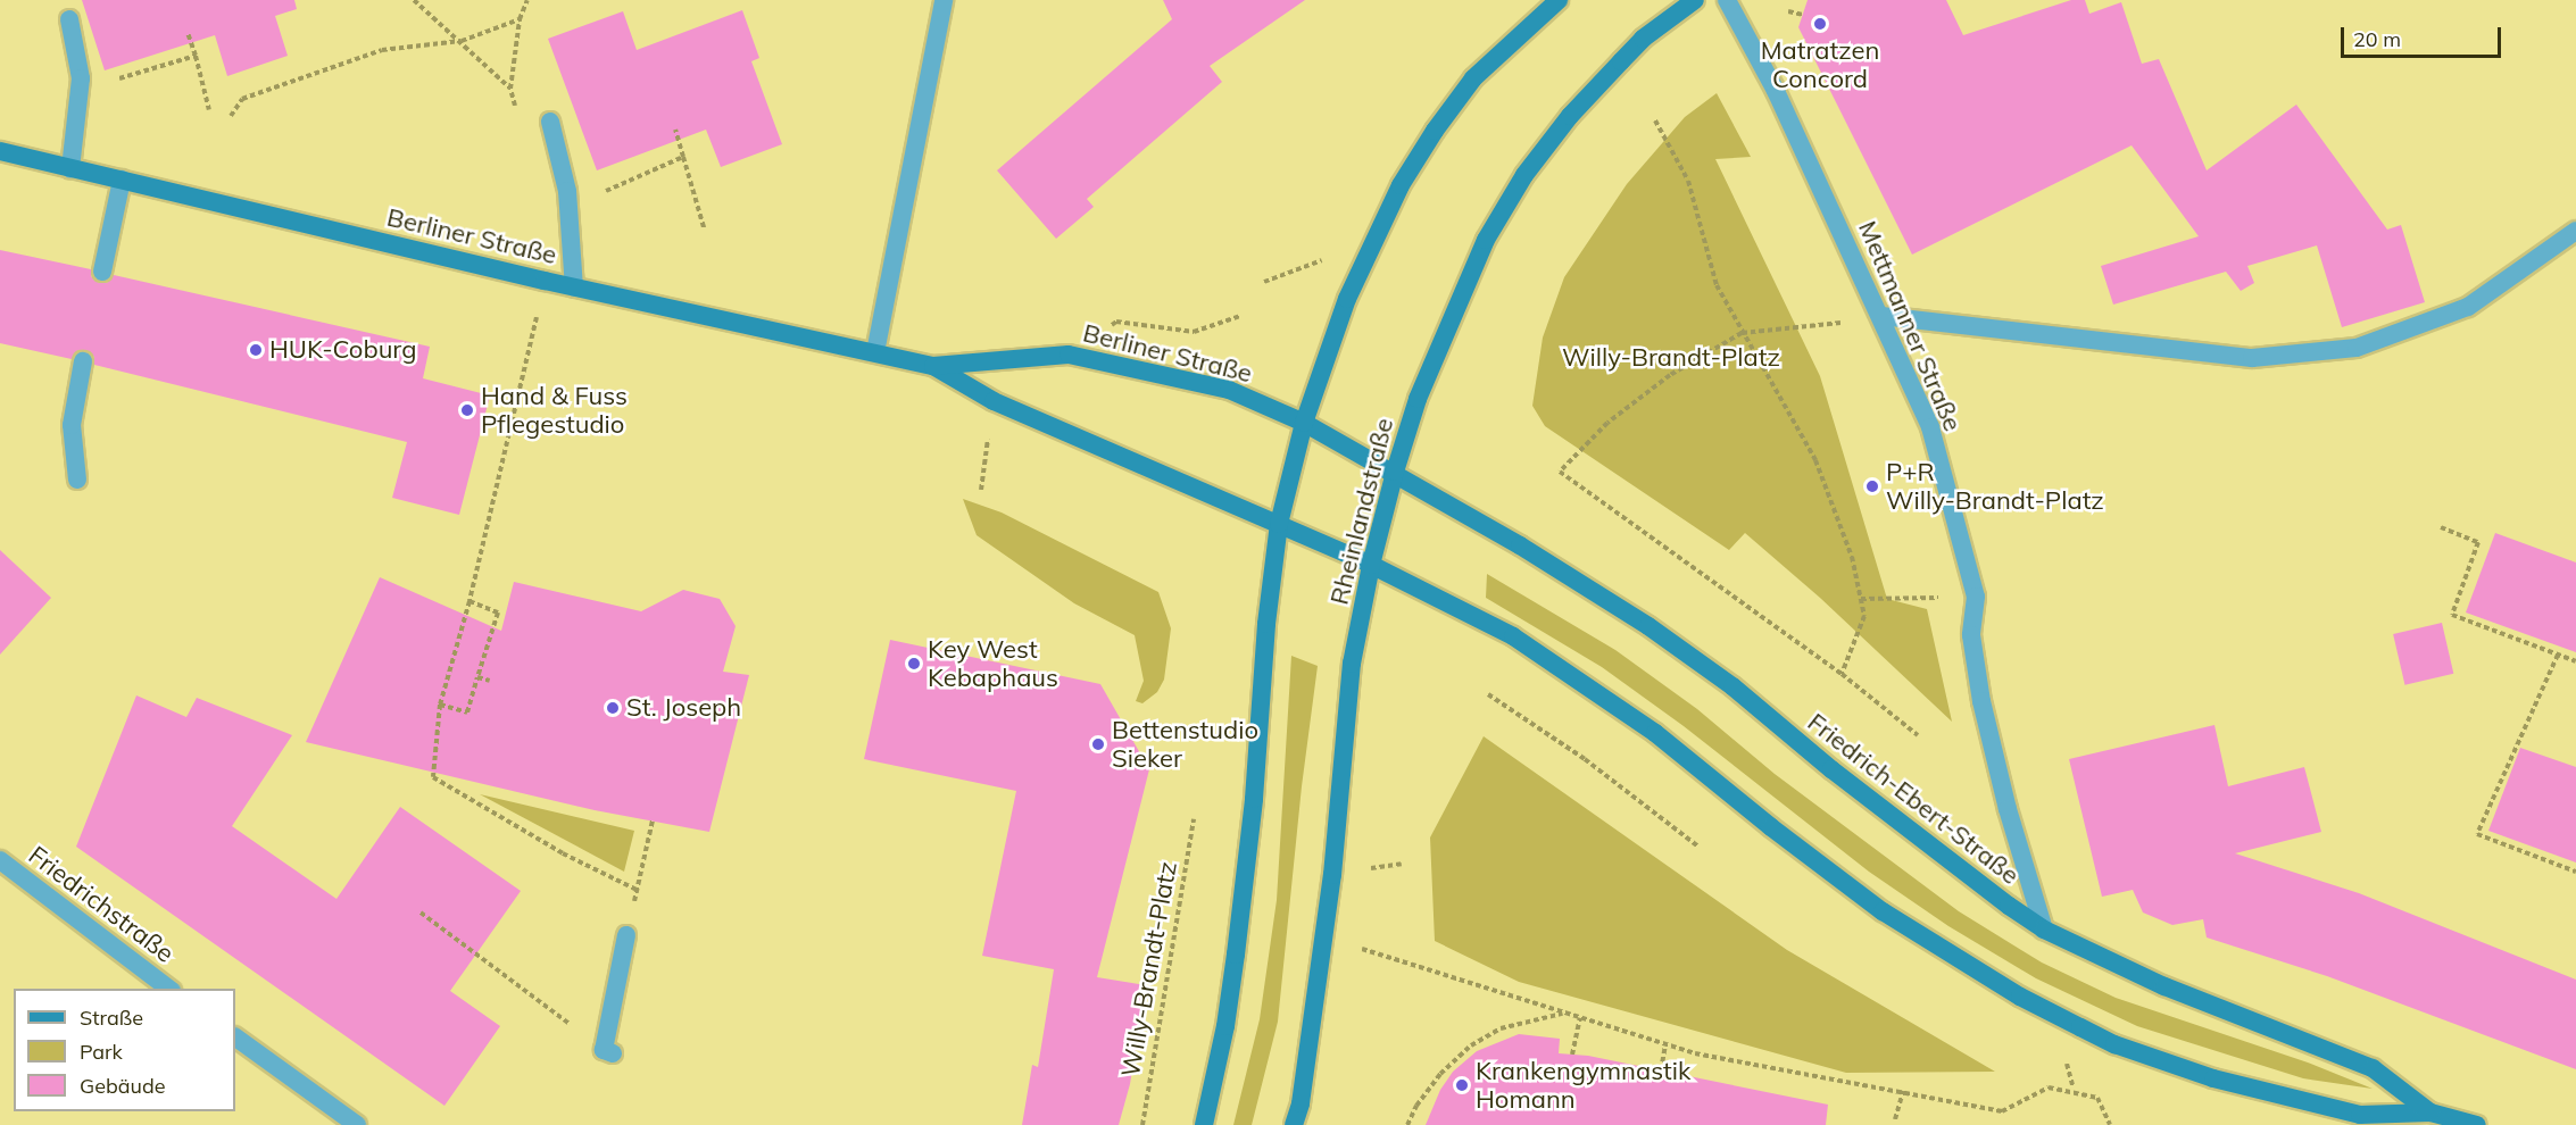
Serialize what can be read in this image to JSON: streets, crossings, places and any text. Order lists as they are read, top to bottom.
{
  "streets": {
    "main road": ["Berliner Straße", "Rheinlandstraße", "Friedrich-Ebert-Straße"],
    "street": ["Mettmanner Straße", "Friedrichstraße"],
    "path": ["Willy-Brandt-Platz"]
  },
  "crossings": [
    ["Berliner Straße", "Rheinlandstraße"],
    ["Berliner Straße", "Friedrich-Ebert-Straße"],
    ["Mettmanner Straße", "Friedrich-Ebert-Straße"],
    ["Rheinlandstraße", "Friedrich-Ebert-Straße"]
  ],
  "parks": ["Willy-Brandt-Platz"],
  "places": [
    "Matratzen Concord",
    "HUK-Coburg",
    "Hand & Fuss Pflegestudio",
    "P+R Willy-Brandt-Platz",
    "Key West Kebaphaus",
    "St. Joseph",
    "Bettenstudio Sieker",
    "Krankengymnastik Homann"
  ],
  "legend": ["Straße", "Park", "Gebäude"],
  "scale_bar": "20 m"
}
